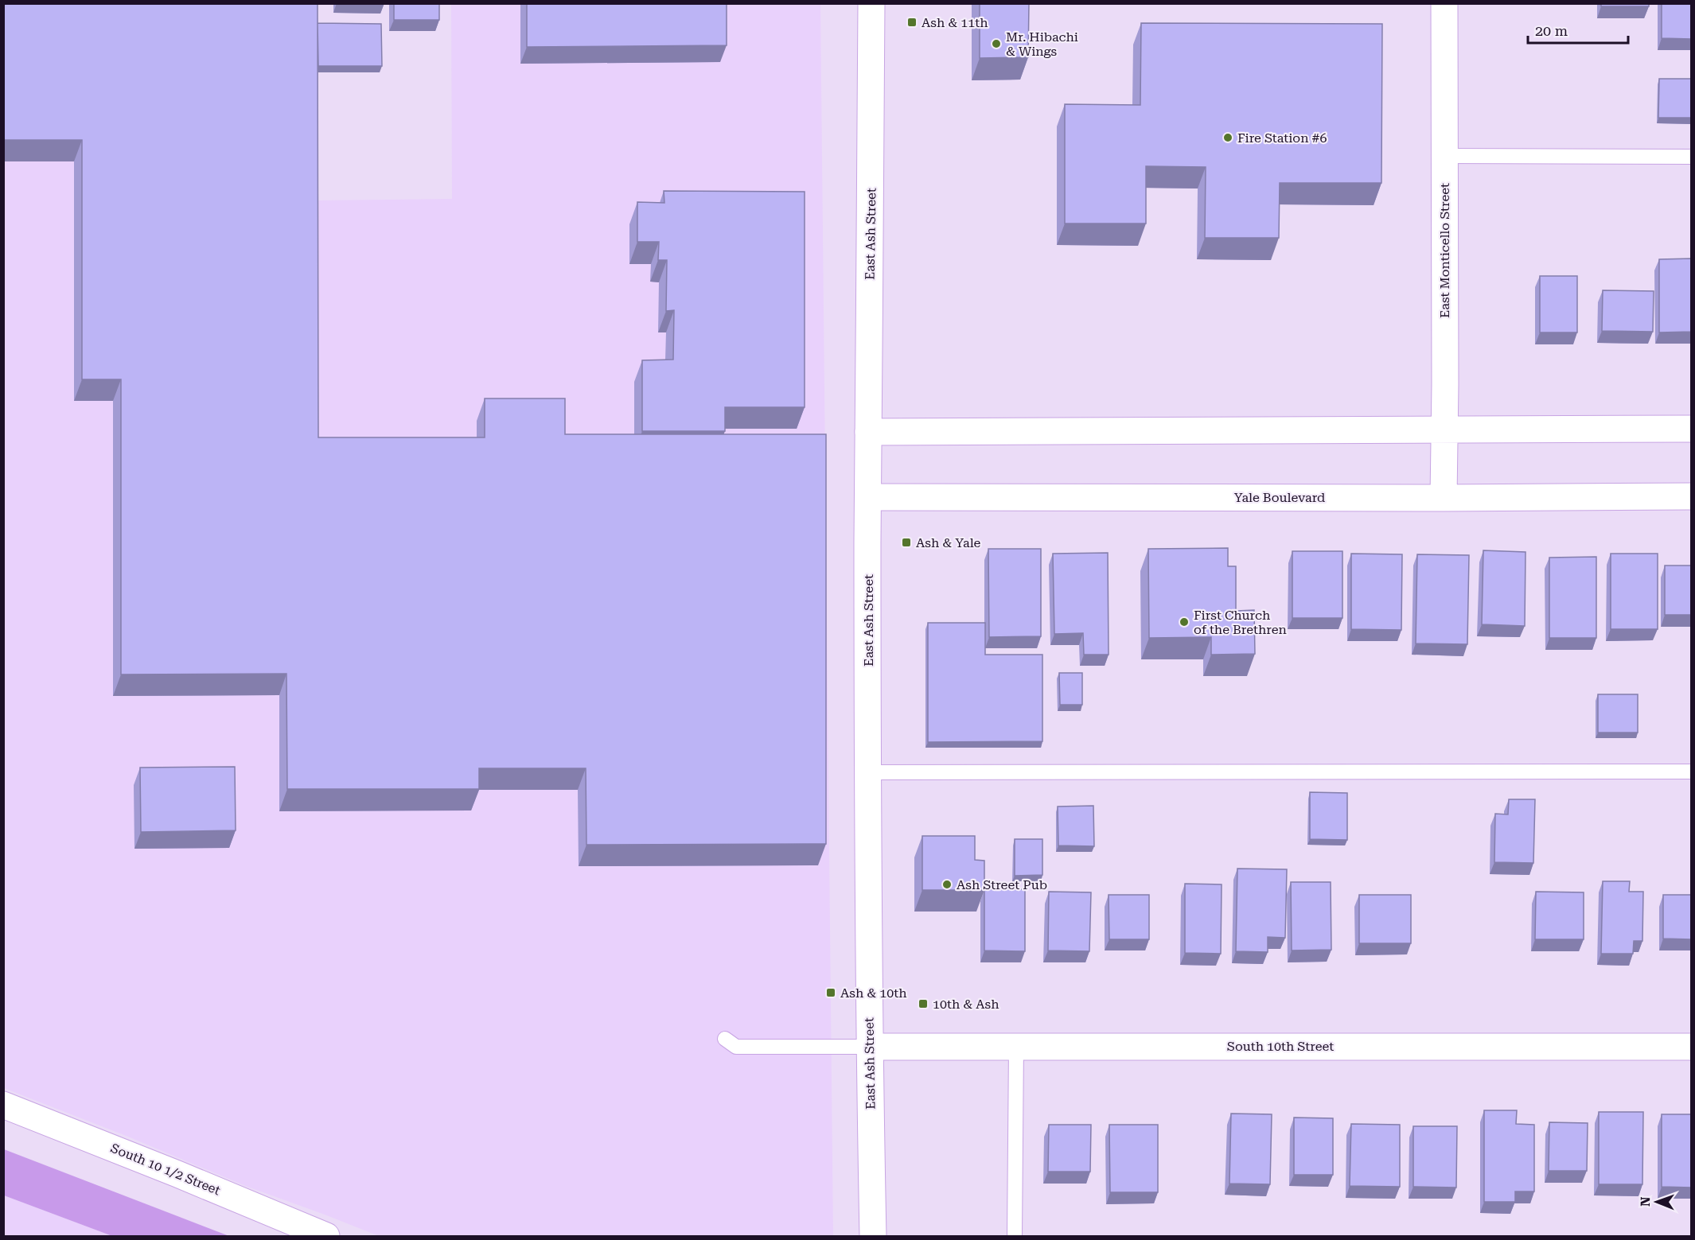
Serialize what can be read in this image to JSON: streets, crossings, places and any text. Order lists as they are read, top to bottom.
{
  "streets": {
    "street": [
      "East Ash Street",
      "East Monticello Street",
      "Yale Boulevard",
      "South 10th Street",
      "South 10 1/2 Street"
    ]
  },
  "crossings": [
    ["East Ash Street", "Yale Boulevard"],
    ["East Ash Street", "South 10th Street"],
    ["East Monticello Street", "Yale Boulevard"]
  ],
  "places": {
    "transit": [
      "Ash & 11th",
      "Ash & Yale",
      "Ash & 10th",
      "10th & Ash"
    ],
    "other": [
      "Mr. Hibachi & Wings",
      "Fire Station #6",
      "First Church of the Brethren",
      "Ash Street Pub"
    ]
  },
  "scale_bar": "20 m",
  "north": "left"
}
